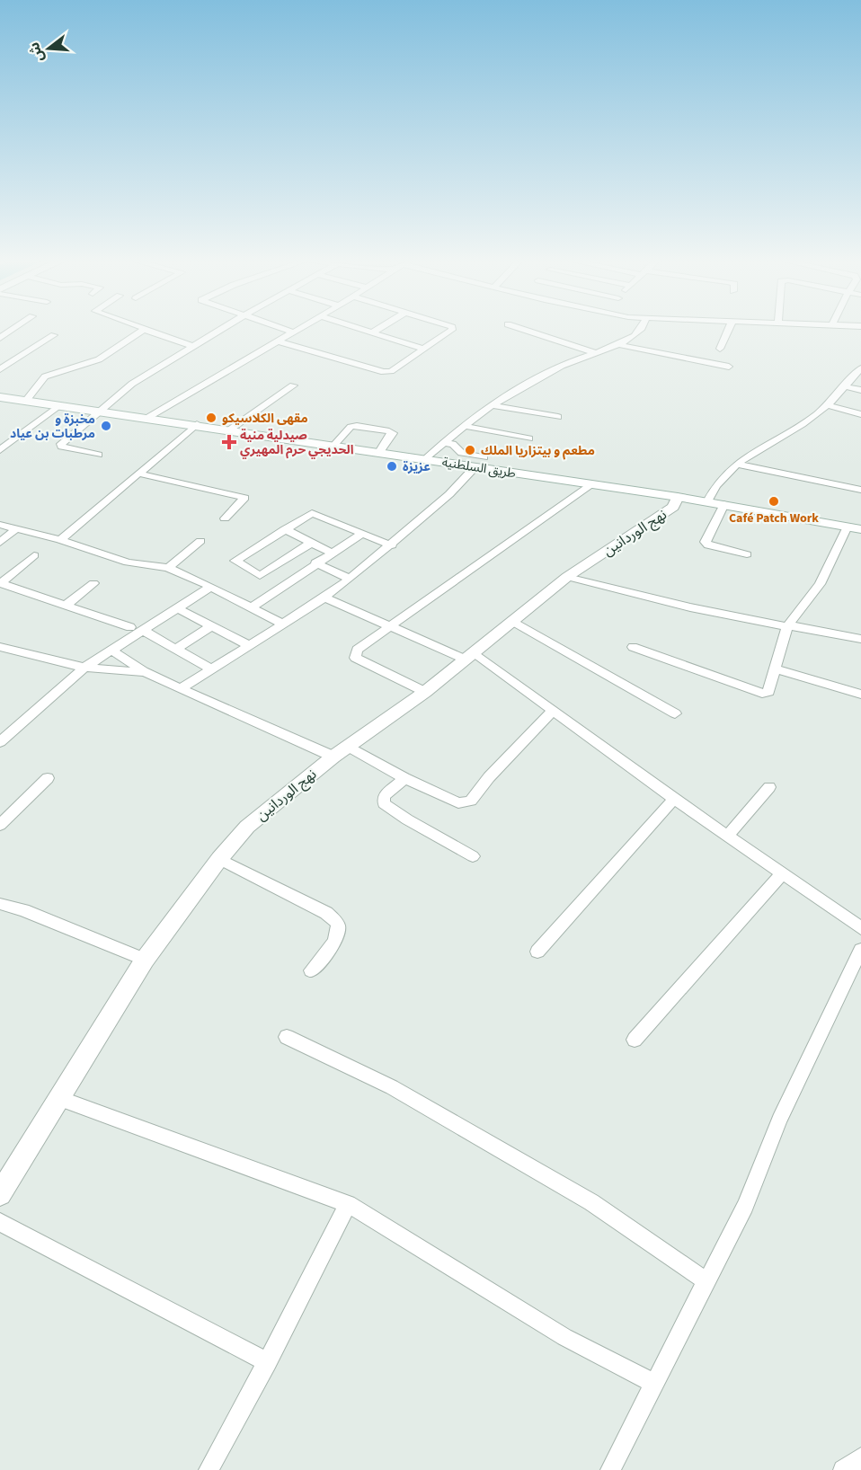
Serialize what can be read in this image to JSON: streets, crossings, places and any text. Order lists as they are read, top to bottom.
{
  "streets": {
    "street": ["طريق السلطنية", "نهج الوردانين"]
  },
  "crossings": [
    ["طريق السلطنية", "نهج الوردانين"]
  ],
  "places": {
    "other": [
      "مقهى الكلاسيكو",
      "مخبزة و مرطبات بن عياد",
      "مطعم و بيتزاريا الملك",
      "عزيزة",
      "Café Patch Work"
    ],
    "health": ["صيدلية منية الحديجي حرم المهيري"]
  },
  "north": "left"
}
